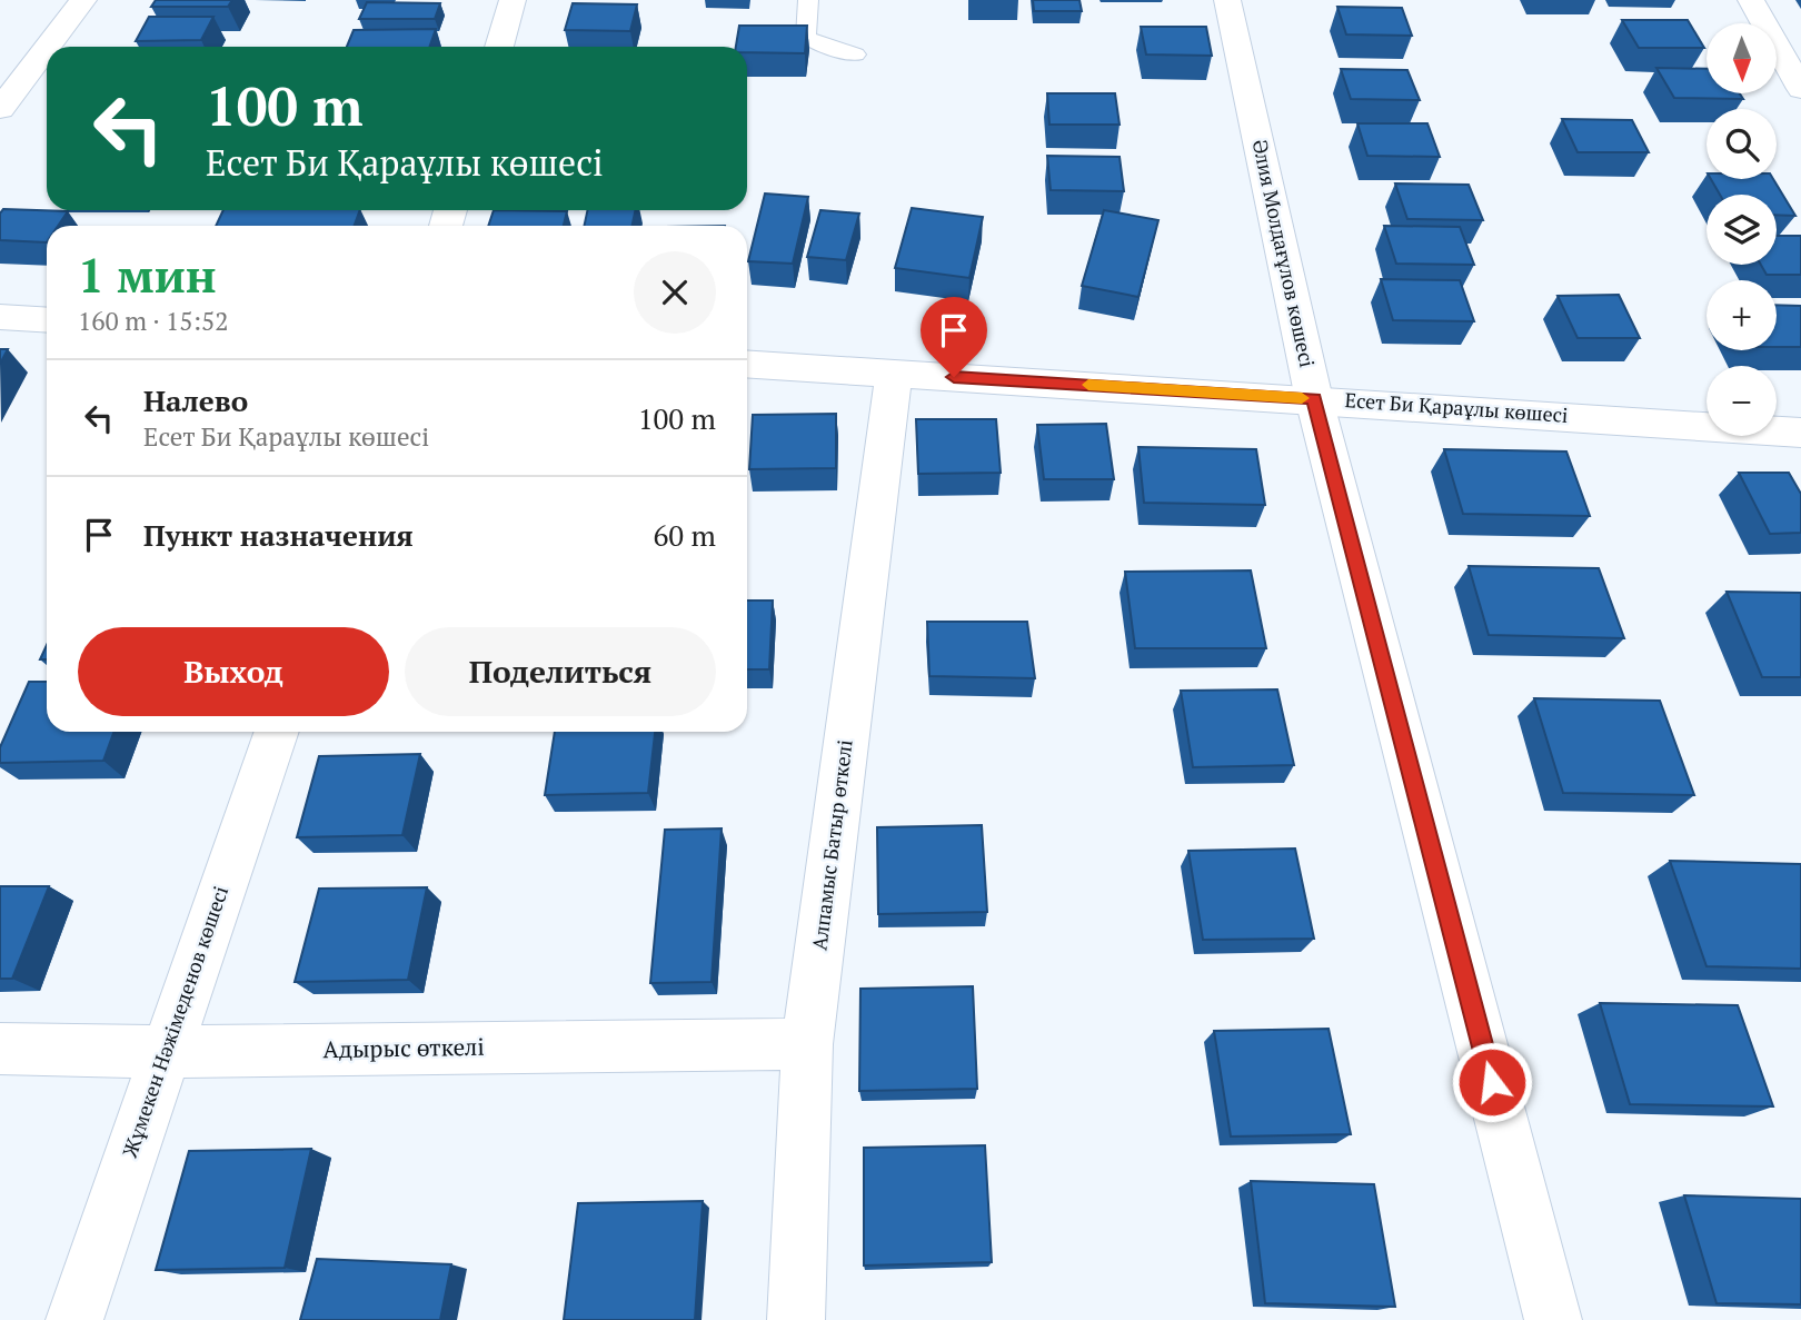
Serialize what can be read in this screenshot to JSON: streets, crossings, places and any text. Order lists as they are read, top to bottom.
{
  "streets": {
    "street": [
      "Әлия Молдағұлов көшесі",
      "Есет Би Қараұлы көшесі",
      "Алпамыс Батыр өткелі",
      "Жұмекен Нәжімеденов көшесі",
      "Адырыс өткелі"
    ]
  },
  "crossings": [
    ["Әлия Молдағұлов көшесі", "Есет Би Қараұлы көшесі"],
    ["Есет Би Қараұлы көшесі", "Алпамыс Батыр өткелі"],
    ["Алпамыс Батыр өткелі", "Адырыс өткелі"],
    ["Жұмекен Нәжімеденов көшесі", "Адырыс өткелі"]
  ],
  "north": "bottom",
  "page": {
    "map_buttons": ["+", "−"],
    "turn": ["100 m", "Есет Би Қараұлы көшесі"],
    "heading": ["1 мин", "160 m · 15:52"],
    "list": [
      {
        "name": "Налево",
        "note": "Есет Би Қараұлы көшесі",
        "value": "100 m"
      },
      {
        "name": "Пункт назначения",
        "value": "60 m"
      }
    ],
    "buttons": ["Выход", "Поделиться"]
  }
}
